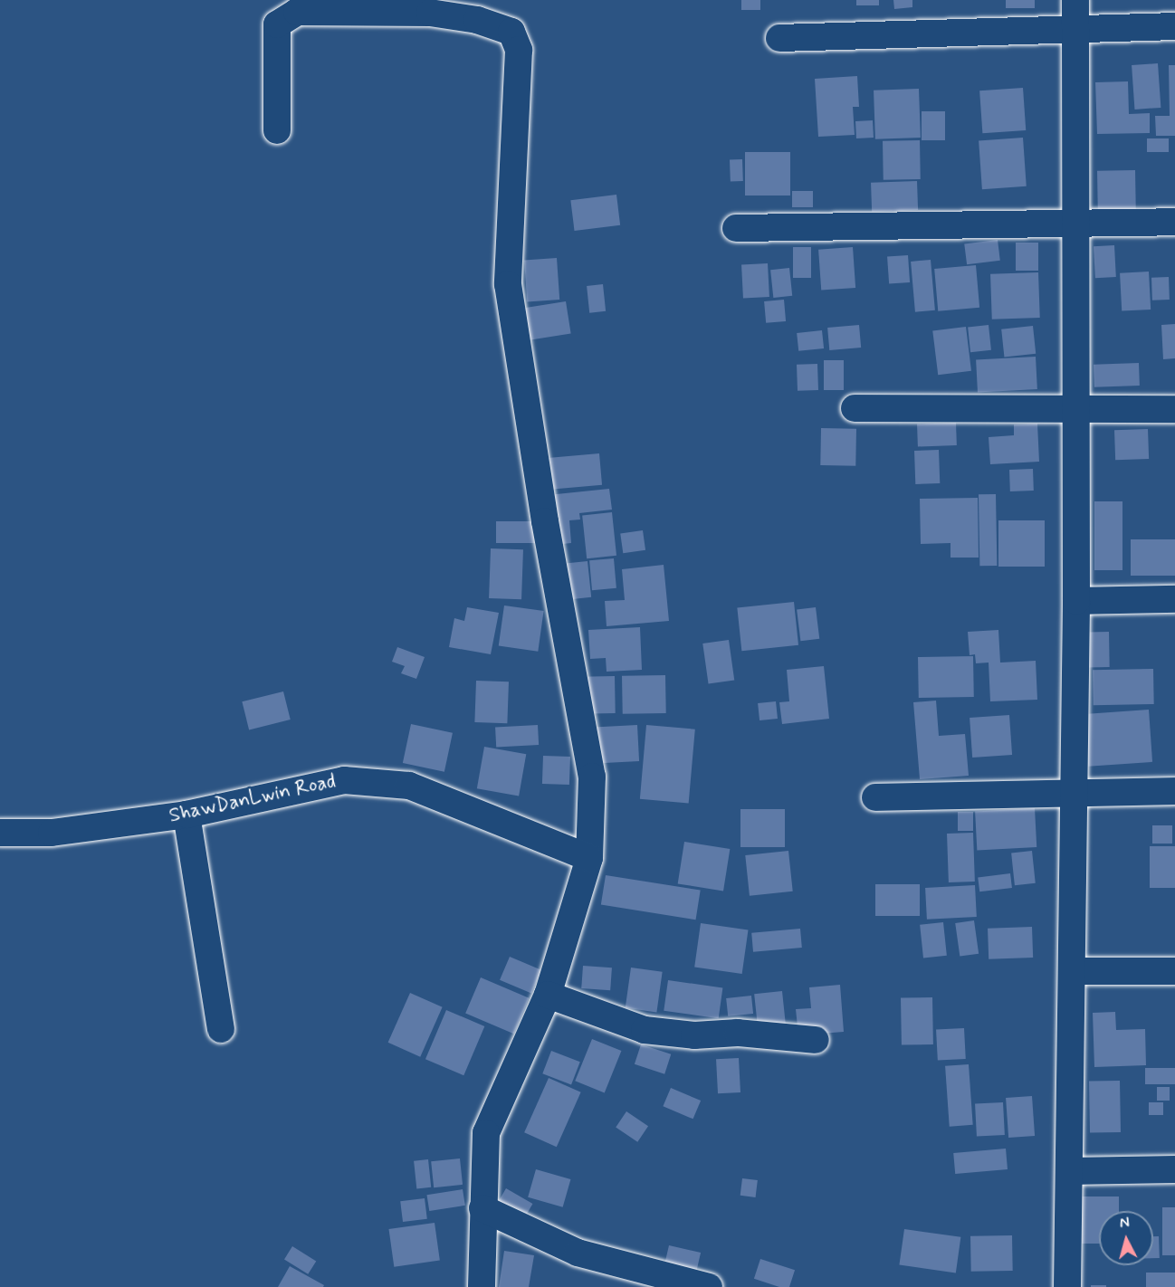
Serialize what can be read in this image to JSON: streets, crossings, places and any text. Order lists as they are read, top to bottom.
{
  "streets": {
    "street": ["ShawDanLwin Road"]
  },
  "north": "top"
}
